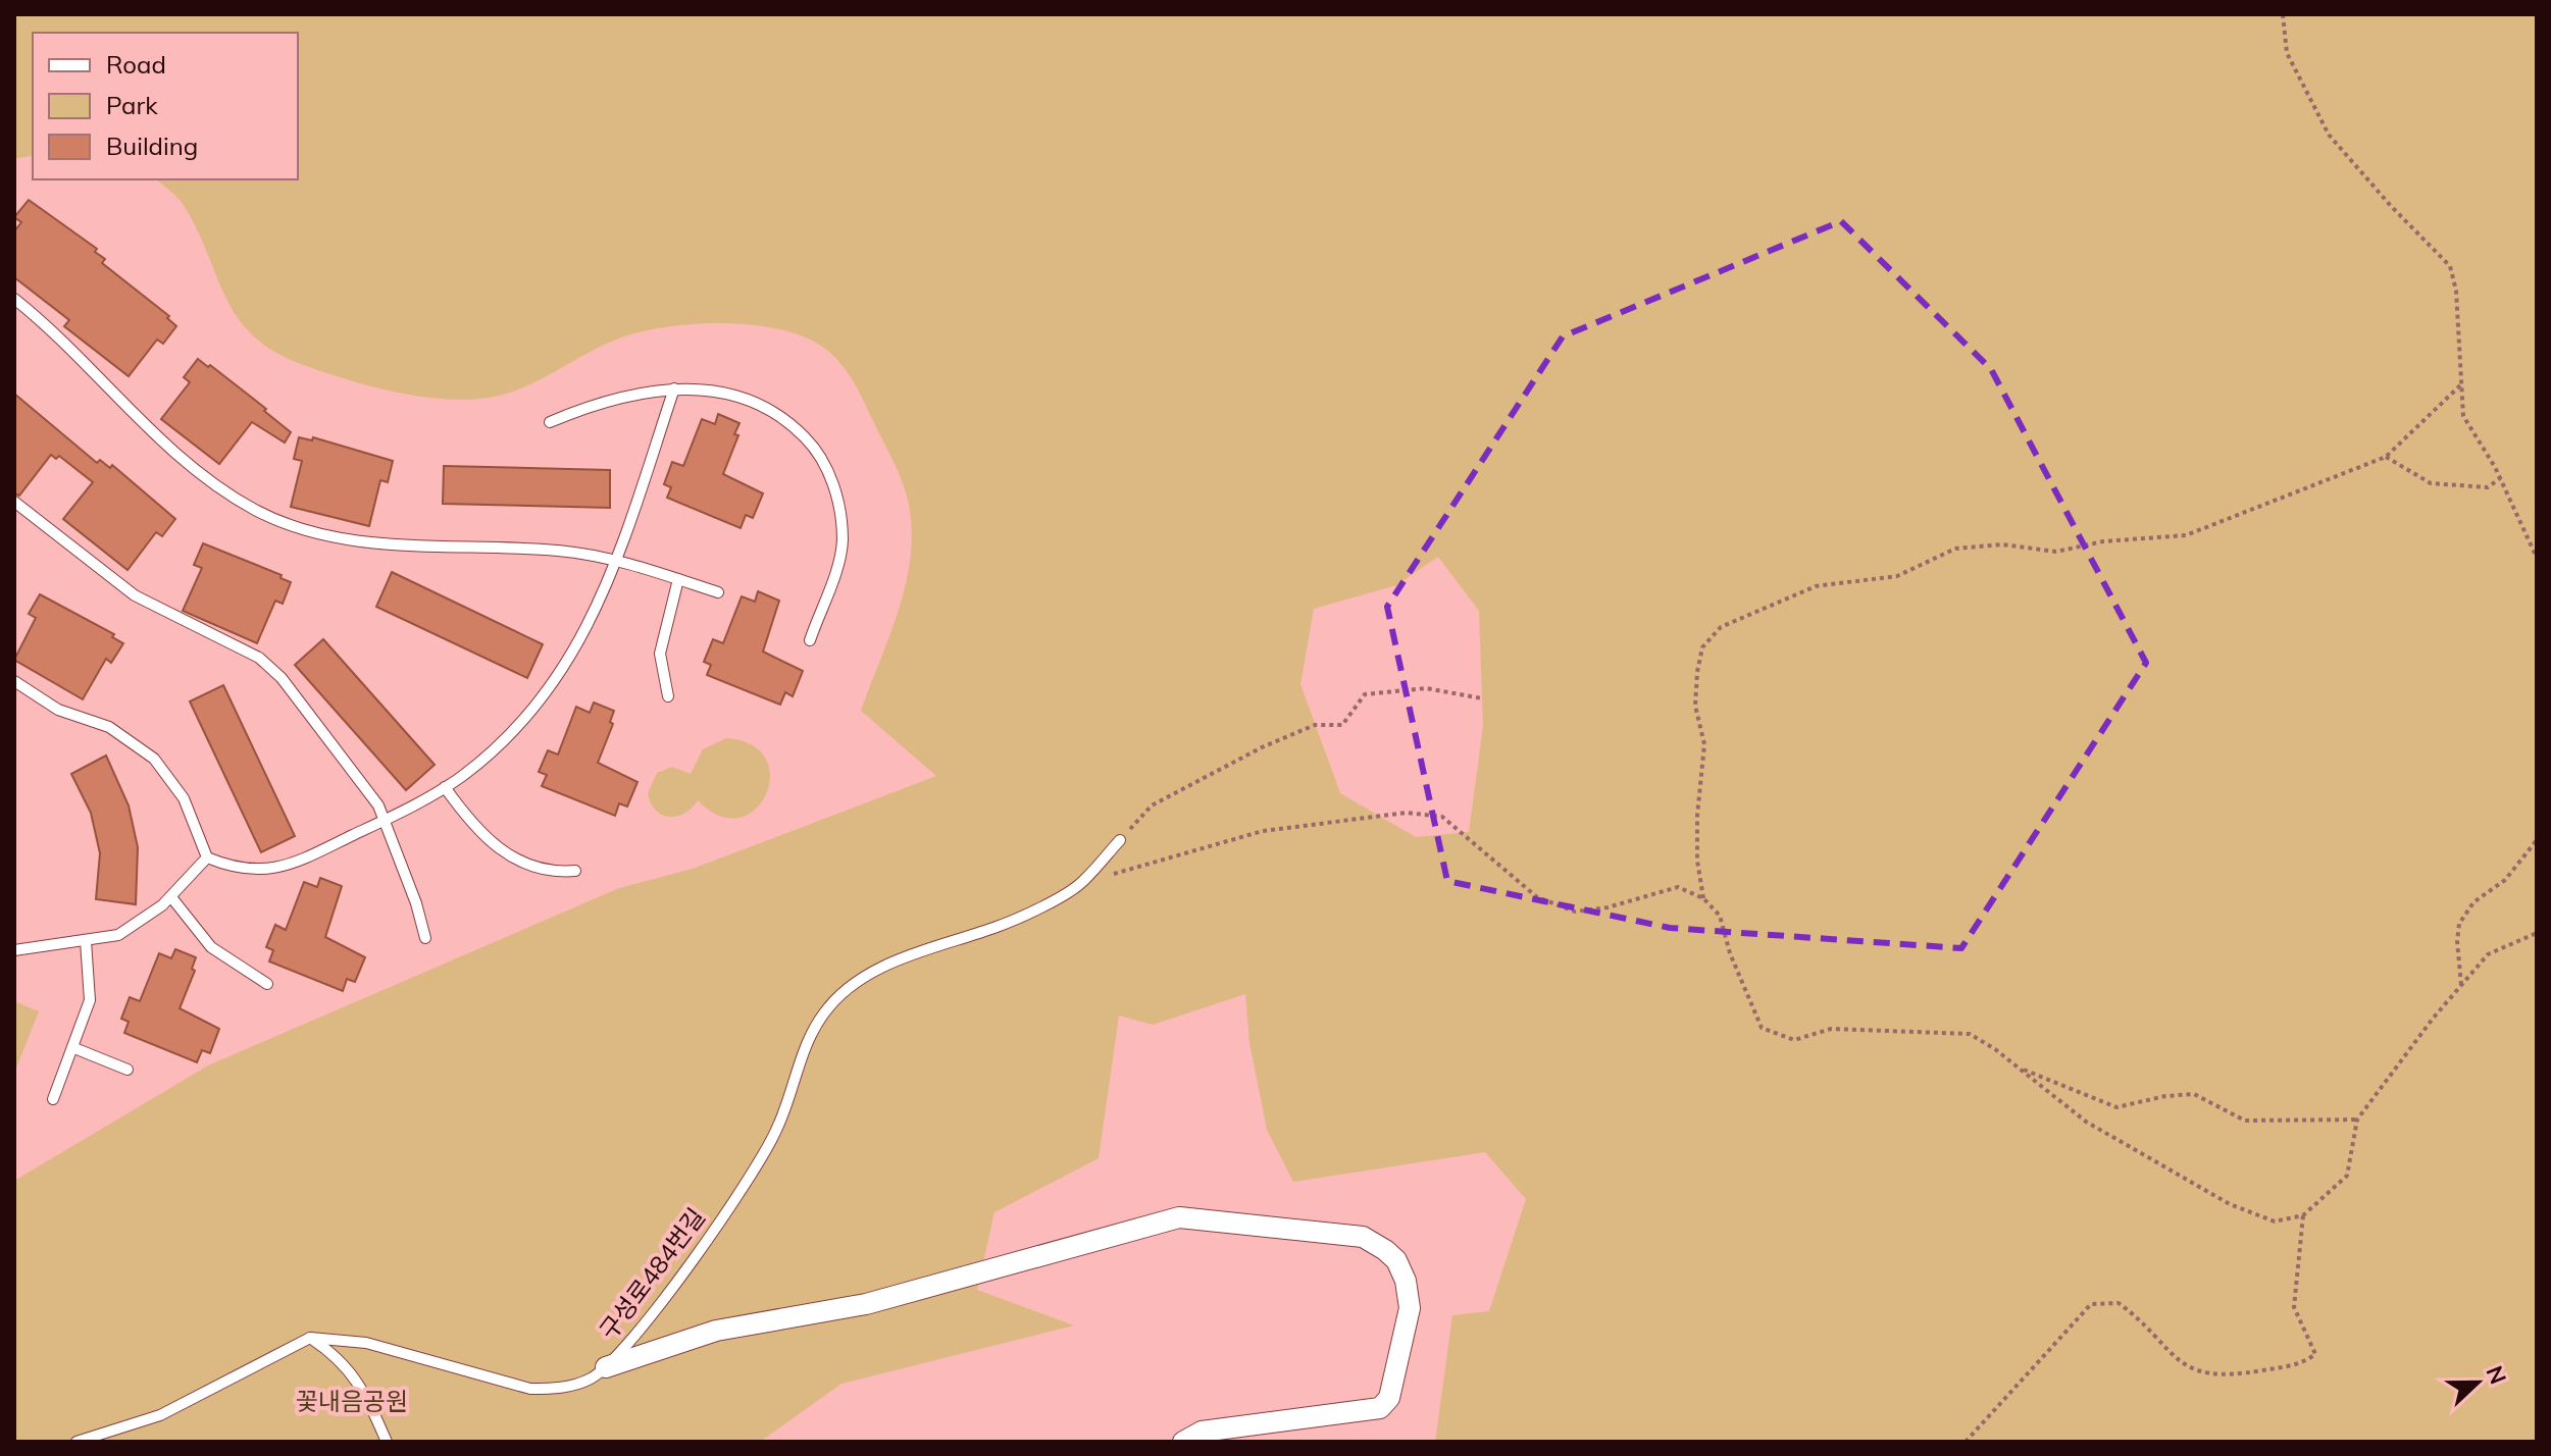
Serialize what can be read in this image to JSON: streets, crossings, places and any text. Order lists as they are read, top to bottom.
{
  "streets": {
    "lane": ["구성로484번길"]
  },
  "parks": ["꽃내음공원"],
  "legend": ["Road", "Park", "Building"],
  "north": "right"
}
